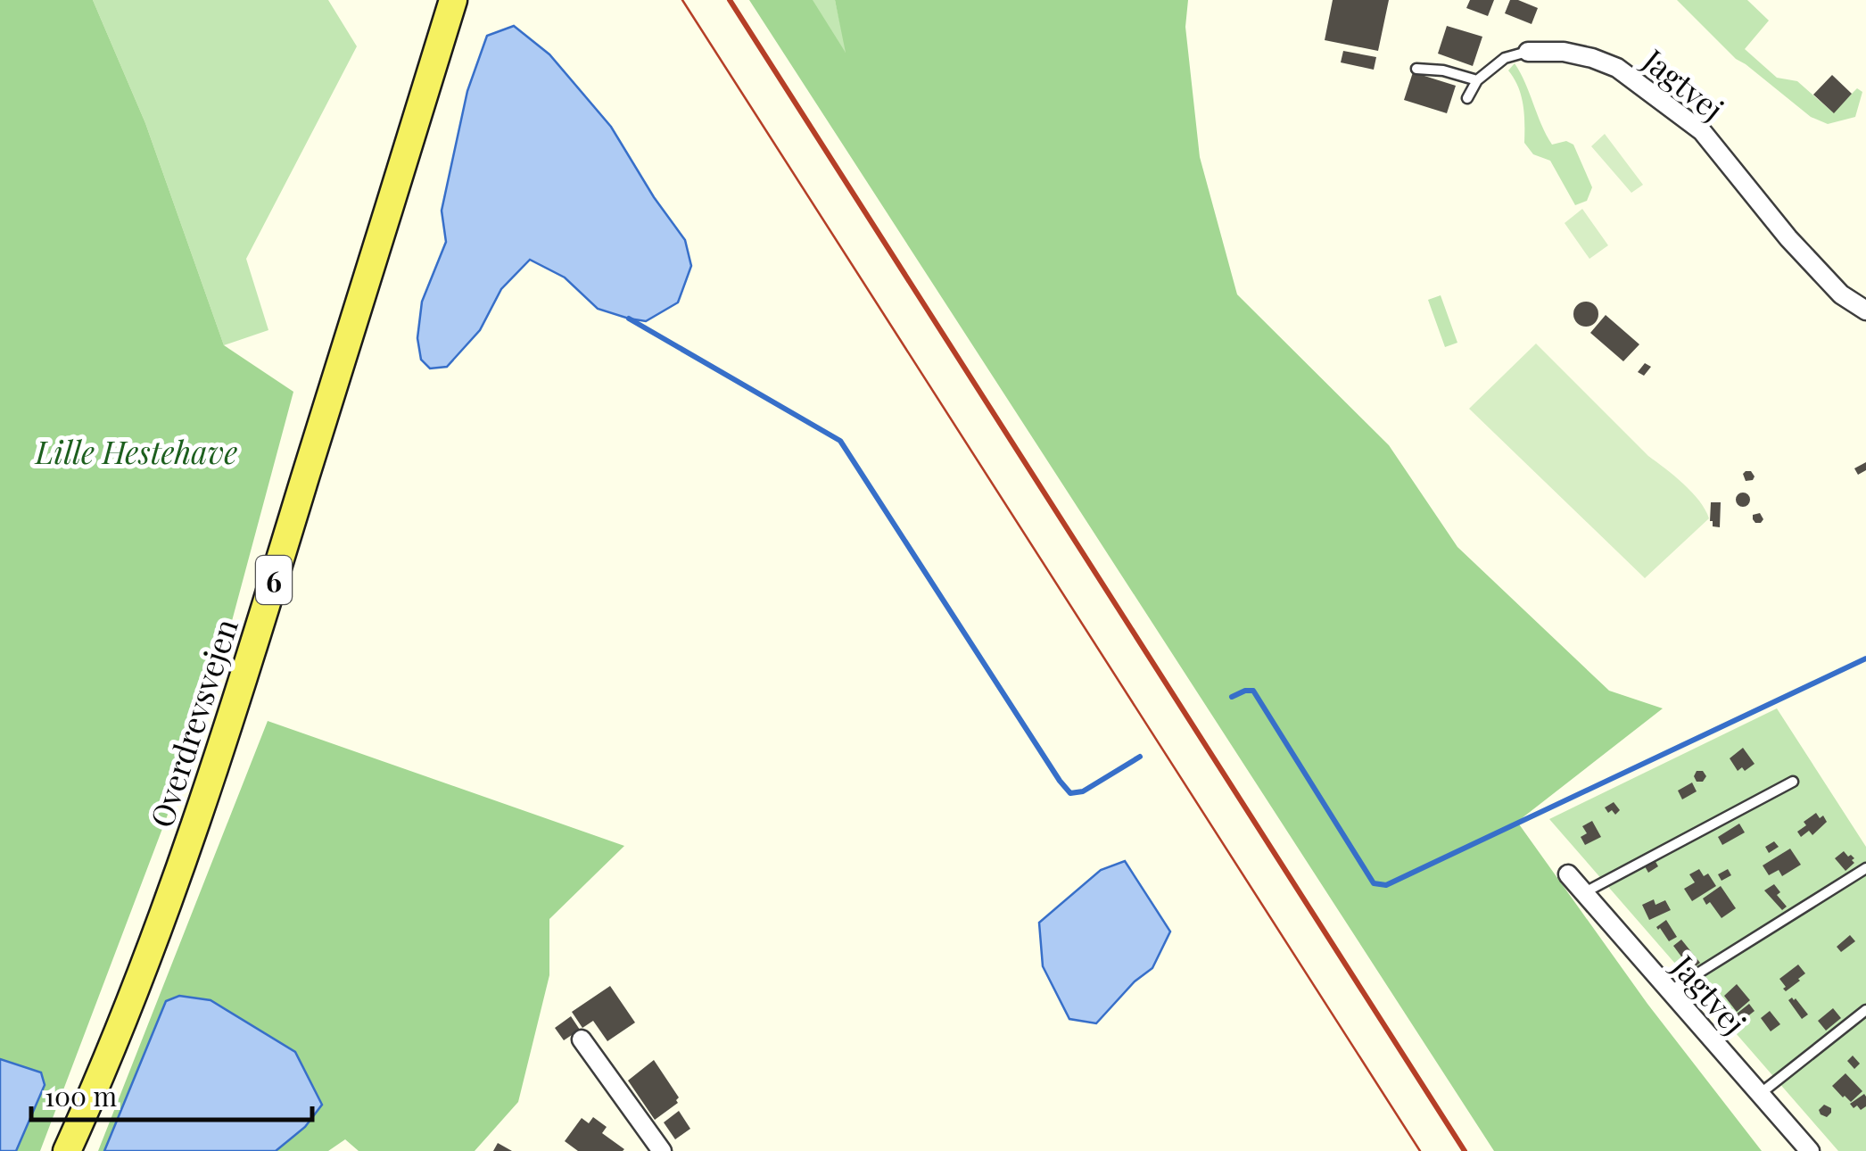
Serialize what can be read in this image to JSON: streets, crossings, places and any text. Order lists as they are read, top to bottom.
{
  "streets": {
    "main road": ["6", "Overdrevsvejen"],
    "street": ["Jagtvej"]
  },
  "parks": ["Lille Hestehave"],
  "scale_bar": "100 m"
}
